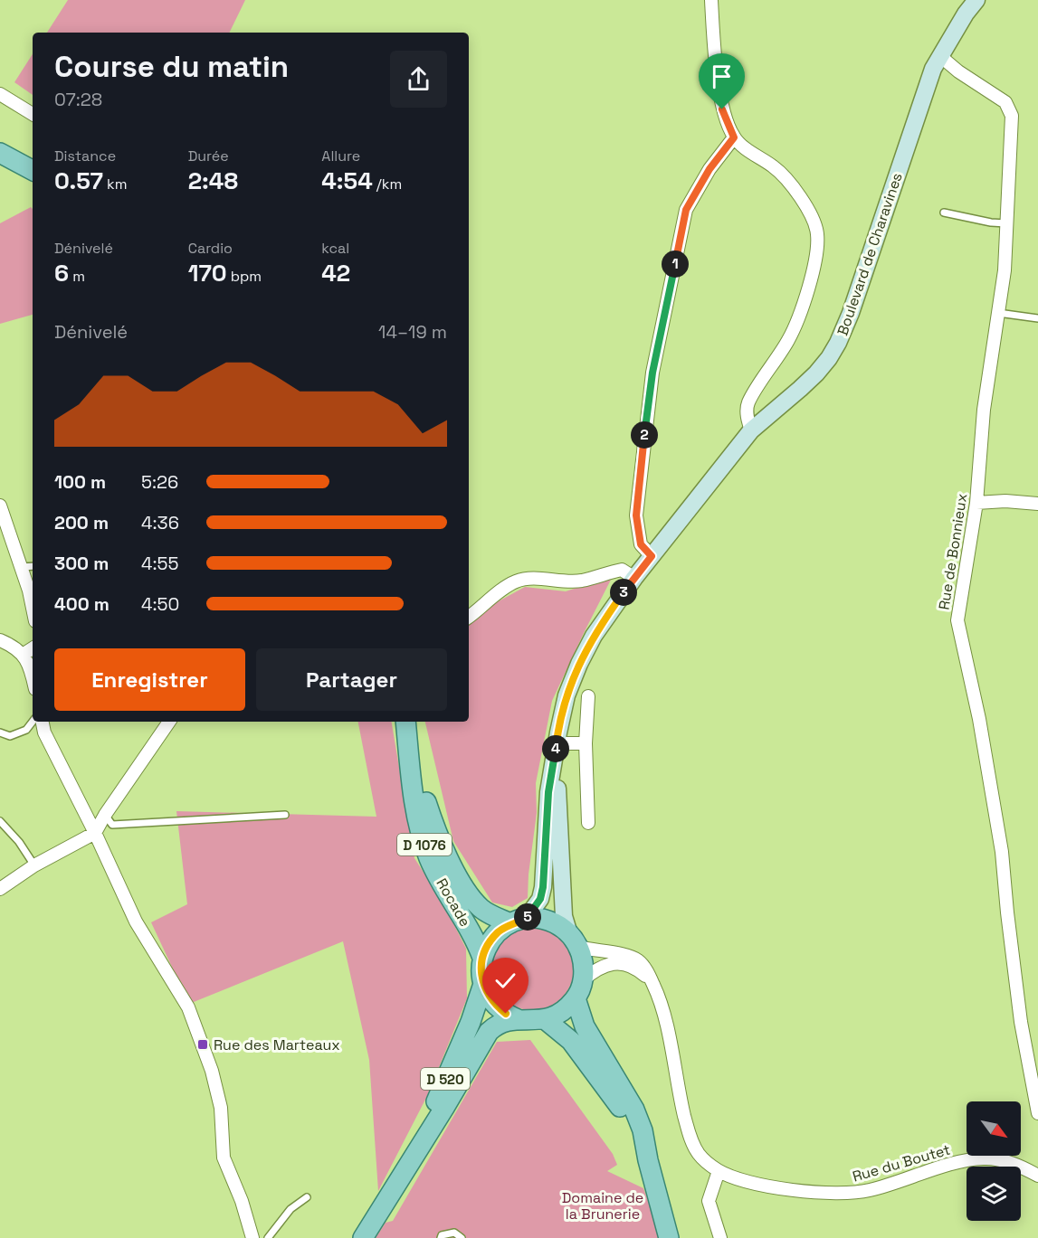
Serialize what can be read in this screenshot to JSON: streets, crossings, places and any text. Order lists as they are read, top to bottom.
{
  "streets": {
    "main road": [
      "Boulevard de Charavines",
      "D 1076",
      "Rocade",
      "D 520"
    ],
    "street": ["Rue de Bonnieux", "Rue du Boutet"]
  },
  "crossings": [
    ["Boulevard de Charavines", "Rue de Bonnieux"],
    ["Boulevard de Charavines", "Rocade"],
    ["Boulevard de Charavines", "D 520"],
    ["Boulevard de Charavines", "Rue du Boutet"],
    ["Rocade", "D 520"],
    ["Rocade", "Rue du Boutet"],
    ["D 520", "Rue du Boutet"]
  ],
  "parks": ["Domaine de la Brunerie"],
  "places": {
    "transit": ["Rue des Marteaux"]
  },
  "north": "bottom right",
  "page": {
    "heading": ["Course du matin", "07:28"],
    "stats": [
      ["Distance", "0.57 km"],
      ["Durée", "2:48"],
      ["Allure", "4:54 /km"],
      ["Dénivelé", "6 m"],
      ["Cardio", "170 bpm"],
      ["kcal", "42"]
    ],
    "pins": [
      "1",
      "2",
      "3",
      "4",
      "5"
    ],
    "chart": ["Dénivelé", "14–19 m"],
    "list": [
      {
        "name": "100 m",
        "note": "5:26"
      },
      {
        "name": "200 m",
        "note": "4:36"
      },
      {
        "name": "300 m",
        "note": "4:55"
      },
      {
        "name": "400 m",
        "note": "4:50"
      }
    ],
    "buttons": ["Enregistrer", "Partager"]
  }
}
